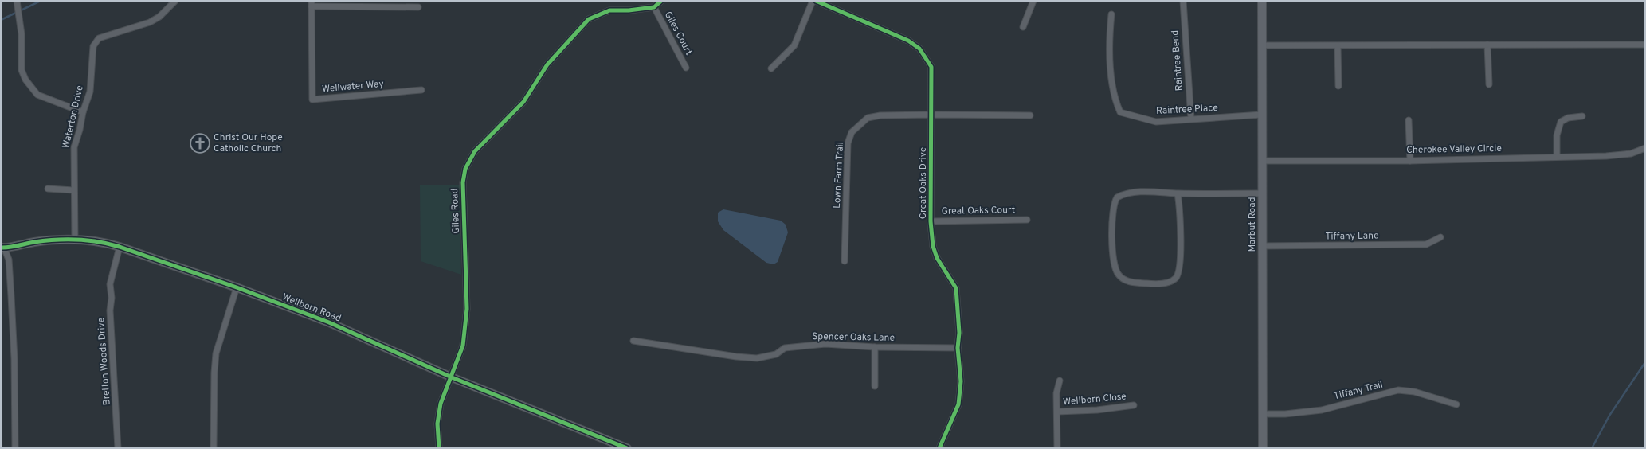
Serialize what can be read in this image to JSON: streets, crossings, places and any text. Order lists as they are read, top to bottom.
{
  "streets": {
    "street": [
      "Giles Court",
      "Raintree Bend",
      "Wellwater Way",
      "Raintree Place",
      "Waterton Drive",
      "Cherokee Valley Circle",
      "Lown Farm Trail",
      "Great Oaks Drive",
      "Giles Road",
      "Great Oaks Court",
      "Marbut Road",
      "Tiffany Lane",
      "Wellborn Road",
      "Spencer Oaks Lane",
      "Bretton Woods Drive",
      "Tiffany Trail",
      "Wellborn Close"
    ]
  },
  "crossings": [
    ["Giles Court", "Giles Road"],
    ["Raintree Bend", "Raintree Place"],
    ["Raintree Place", "Marbut Road"],
    ["Waterton Drive", "Wellborn Road"],
    ["Cherokee Valley Circle", "Marbut Road"],
    ["Lown Farm Trail", "Great Oaks Drive"],
    ["Great Oaks Drive", "Great Oaks Court"],
    ["Great Oaks Drive", "Spencer Oaks Lane"],
    ["Giles Road", "Wellborn Road"],
    ["Marbut Road", "Tiffany Lane"],
    ["Marbut Road", "Tiffany Trail"],
    ["Wellborn Road", "Bretton Woods Drive"]
  ],
  "places": {
    "church": ["Christ Our Hope Catholic Church"]
  }
}
